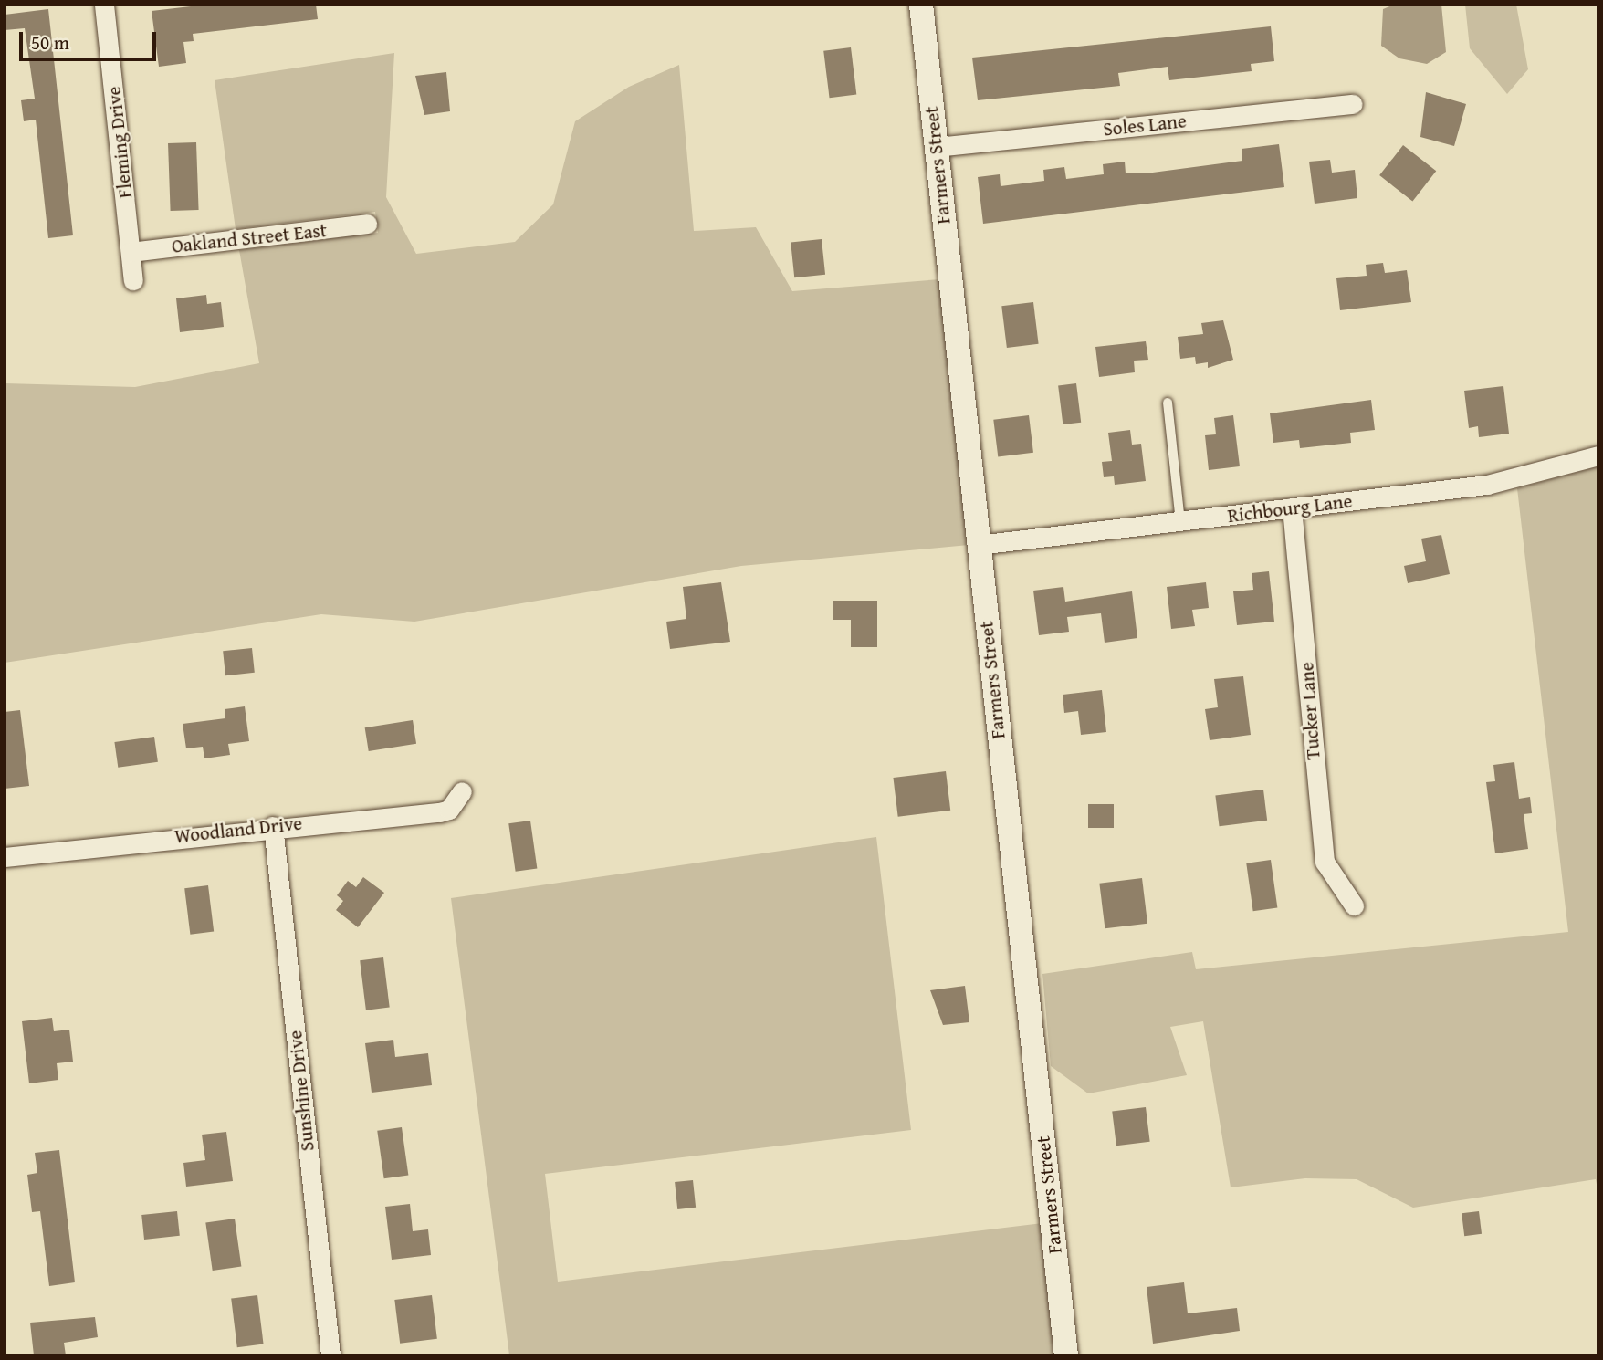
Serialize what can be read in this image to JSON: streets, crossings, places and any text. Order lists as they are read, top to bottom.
{
  "streets": {
    "street": [
      "Soles Lane",
      "Fleming Drive",
      "Farmers Street",
      "Oakland Street East",
      "Richbourg Lane",
      "Tucker Lane",
      "Woodland Drive",
      "Sunshine Drive"
    ]
  },
  "crossings": [
    ["Soles Lane", "Farmers Street"],
    ["Fleming Drive", "Oakland Street East"],
    ["Farmers Street", "Richbourg Lane"],
    ["Richbourg Lane", "Tucker Lane"],
    ["Woodland Drive", "Sunshine Drive"]
  ],
  "scale_bar": "50 m"
}
